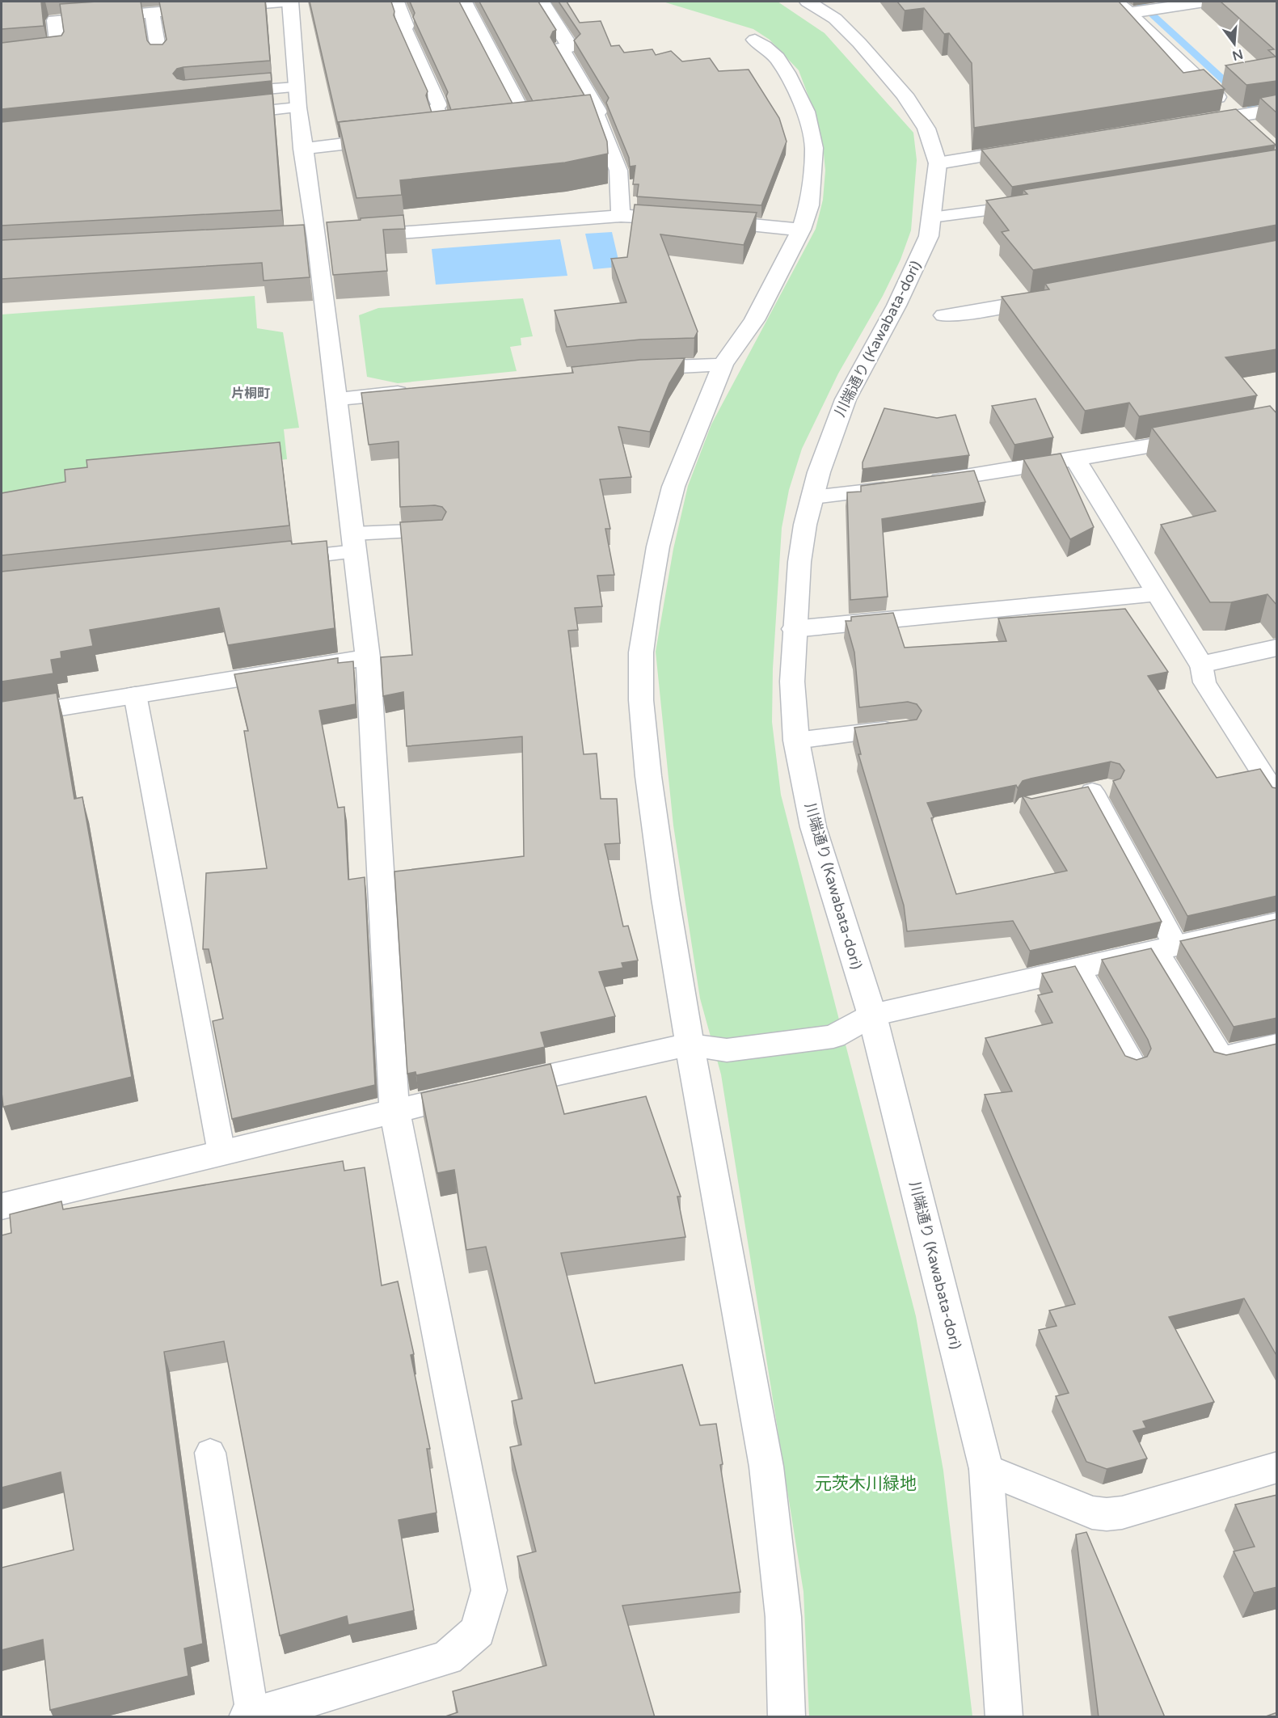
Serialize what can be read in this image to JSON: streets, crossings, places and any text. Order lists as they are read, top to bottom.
{
  "streets": {
    "street": ["川端通り (Kawabata-dori)"]
  },
  "districts": ["片桐町"],
  "parks": ["元茨木川緑地"],
  "north": "bottom"
}
